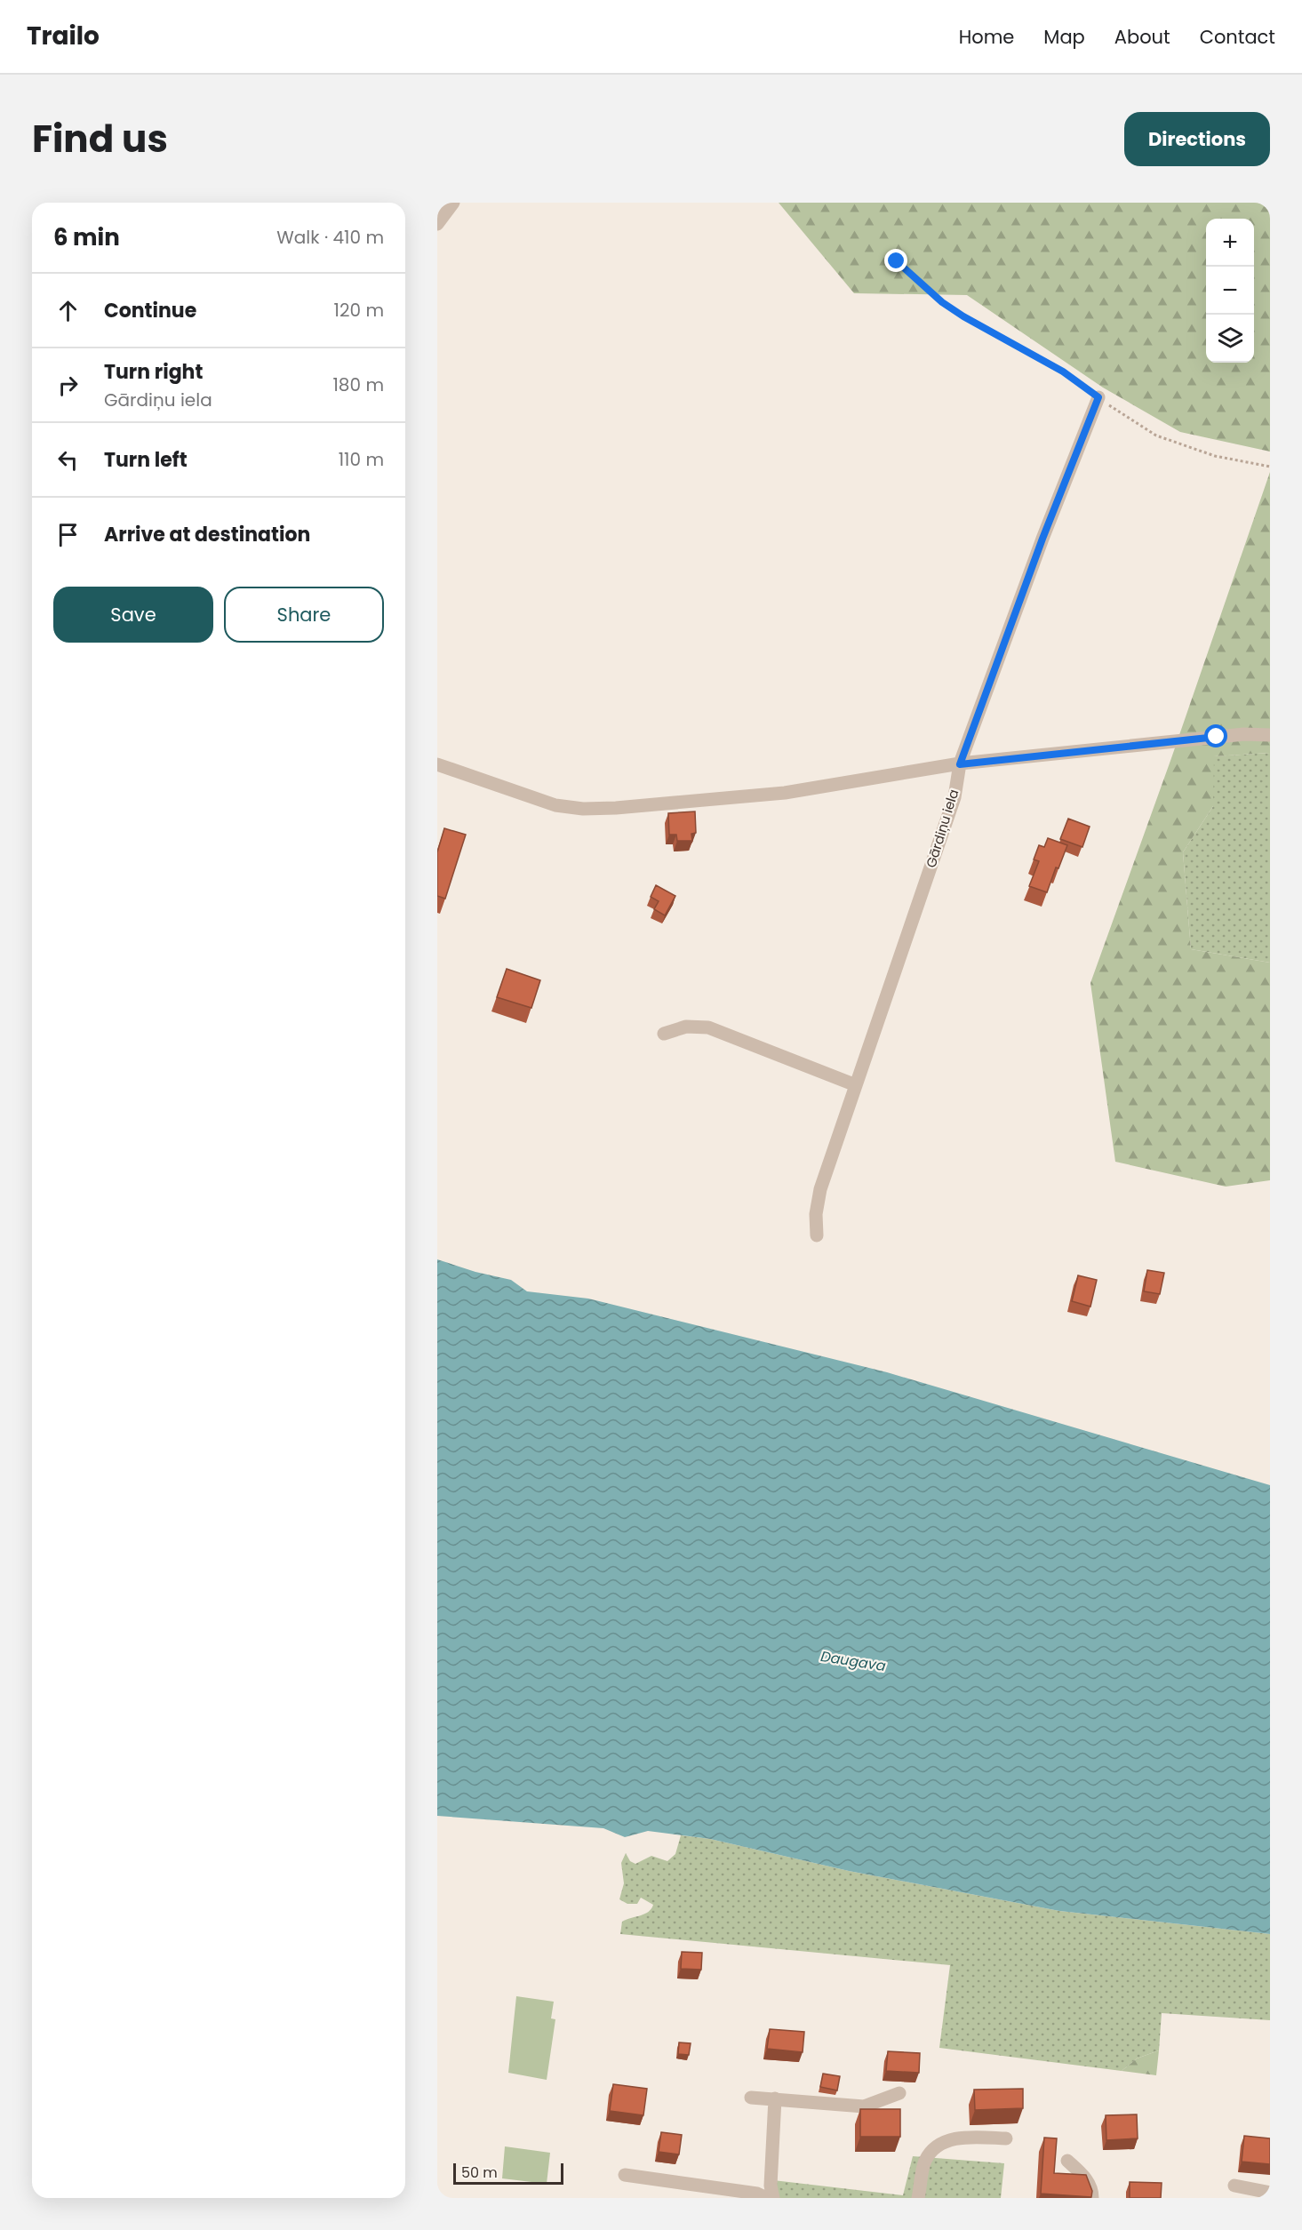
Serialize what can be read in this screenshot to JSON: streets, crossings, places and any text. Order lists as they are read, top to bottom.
{
  "streets": {
    "street": ["Gārdiņu iela"]
  },
  "water": ["Daugava"],
  "scale_bar": "50 m",
  "page": {
    "header": "Trailo",
    "nav": [
      "Home",
      "Map",
      "About",
      "Contact"
    ],
    "title": "Find us",
    "buttons": [
      "Directions",
      ["Save", "Share"]
    ],
    "heading": ["6 min", "Walk · 410 m"],
    "map_buttons": ["+", "−"],
    "list": [
      ["Continue", "120 m"],
      ["Turn right", "Gārdiņu iela", "180 m"],
      ["Turn left", "110 m"],
      "Arrive at destination"
    ],
    "scale": "50 m"
  }
}
